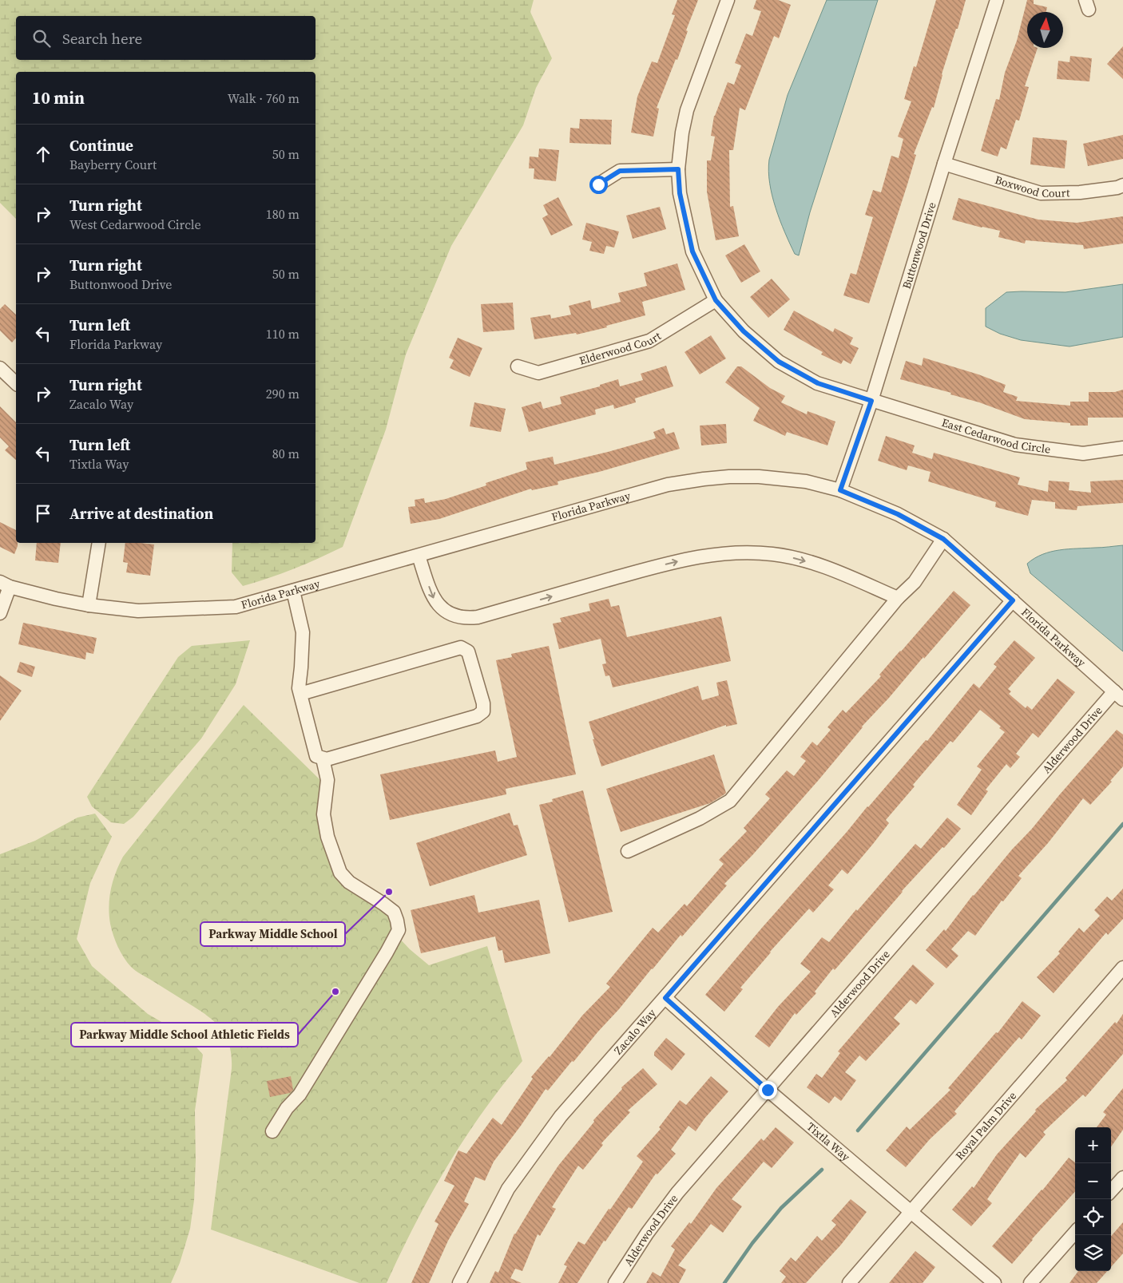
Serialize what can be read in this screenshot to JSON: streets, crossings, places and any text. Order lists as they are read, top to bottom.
{
  "streets": {
    "street": [
      "Boxwood Court",
      "Buttonwood Drive",
      "Elderwood Court",
      "East Cedarwood Circle",
      "Florida Parkway",
      "Alderwood Drive",
      "Zacalo Way",
      "Royal Palm Drive",
      "Tixtla Way"
    ]
  },
  "crossings": [
    ["Boxwood Court", "Buttonwood Drive"],
    ["Buttonwood Drive", "East Cedarwood Circle"],
    ["Buttonwood Drive", "Florida Parkway"],
    ["Elderwood Court", "East Cedarwood Circle"],
    ["Florida Parkway", "Alderwood Drive"],
    ["Florida Parkway", "Zacalo Way"],
    ["Alderwood Drive", "Tixtla Way"],
    ["Zacalo Way", "Tixtla Way"],
    ["Royal Palm Drive", "Tixtla Way"]
  ],
  "places": ["Parkway Middle School", "Parkway Middle School Athletic Fields"],
  "north": "top",
  "page": {
    "search": "Search here",
    "heading": ["10 min", "Walk · 760 m"],
    "list": [
      ["Continue", "Bayberry Court", "50 m"],
      ["Turn right", "West Cedarwood Circle", "180 m"],
      ["Turn right", "Buttonwood Drive", "50 m"],
      ["Turn left", "Florida Parkway", "110 m"],
      ["Turn right", "Zacalo Way", "290 m"],
      ["Turn left", "Tixtla Way", "80 m"],
      "Arrive at destination"
    ],
    "map_buttons": ["+", "−"]
  }
}
